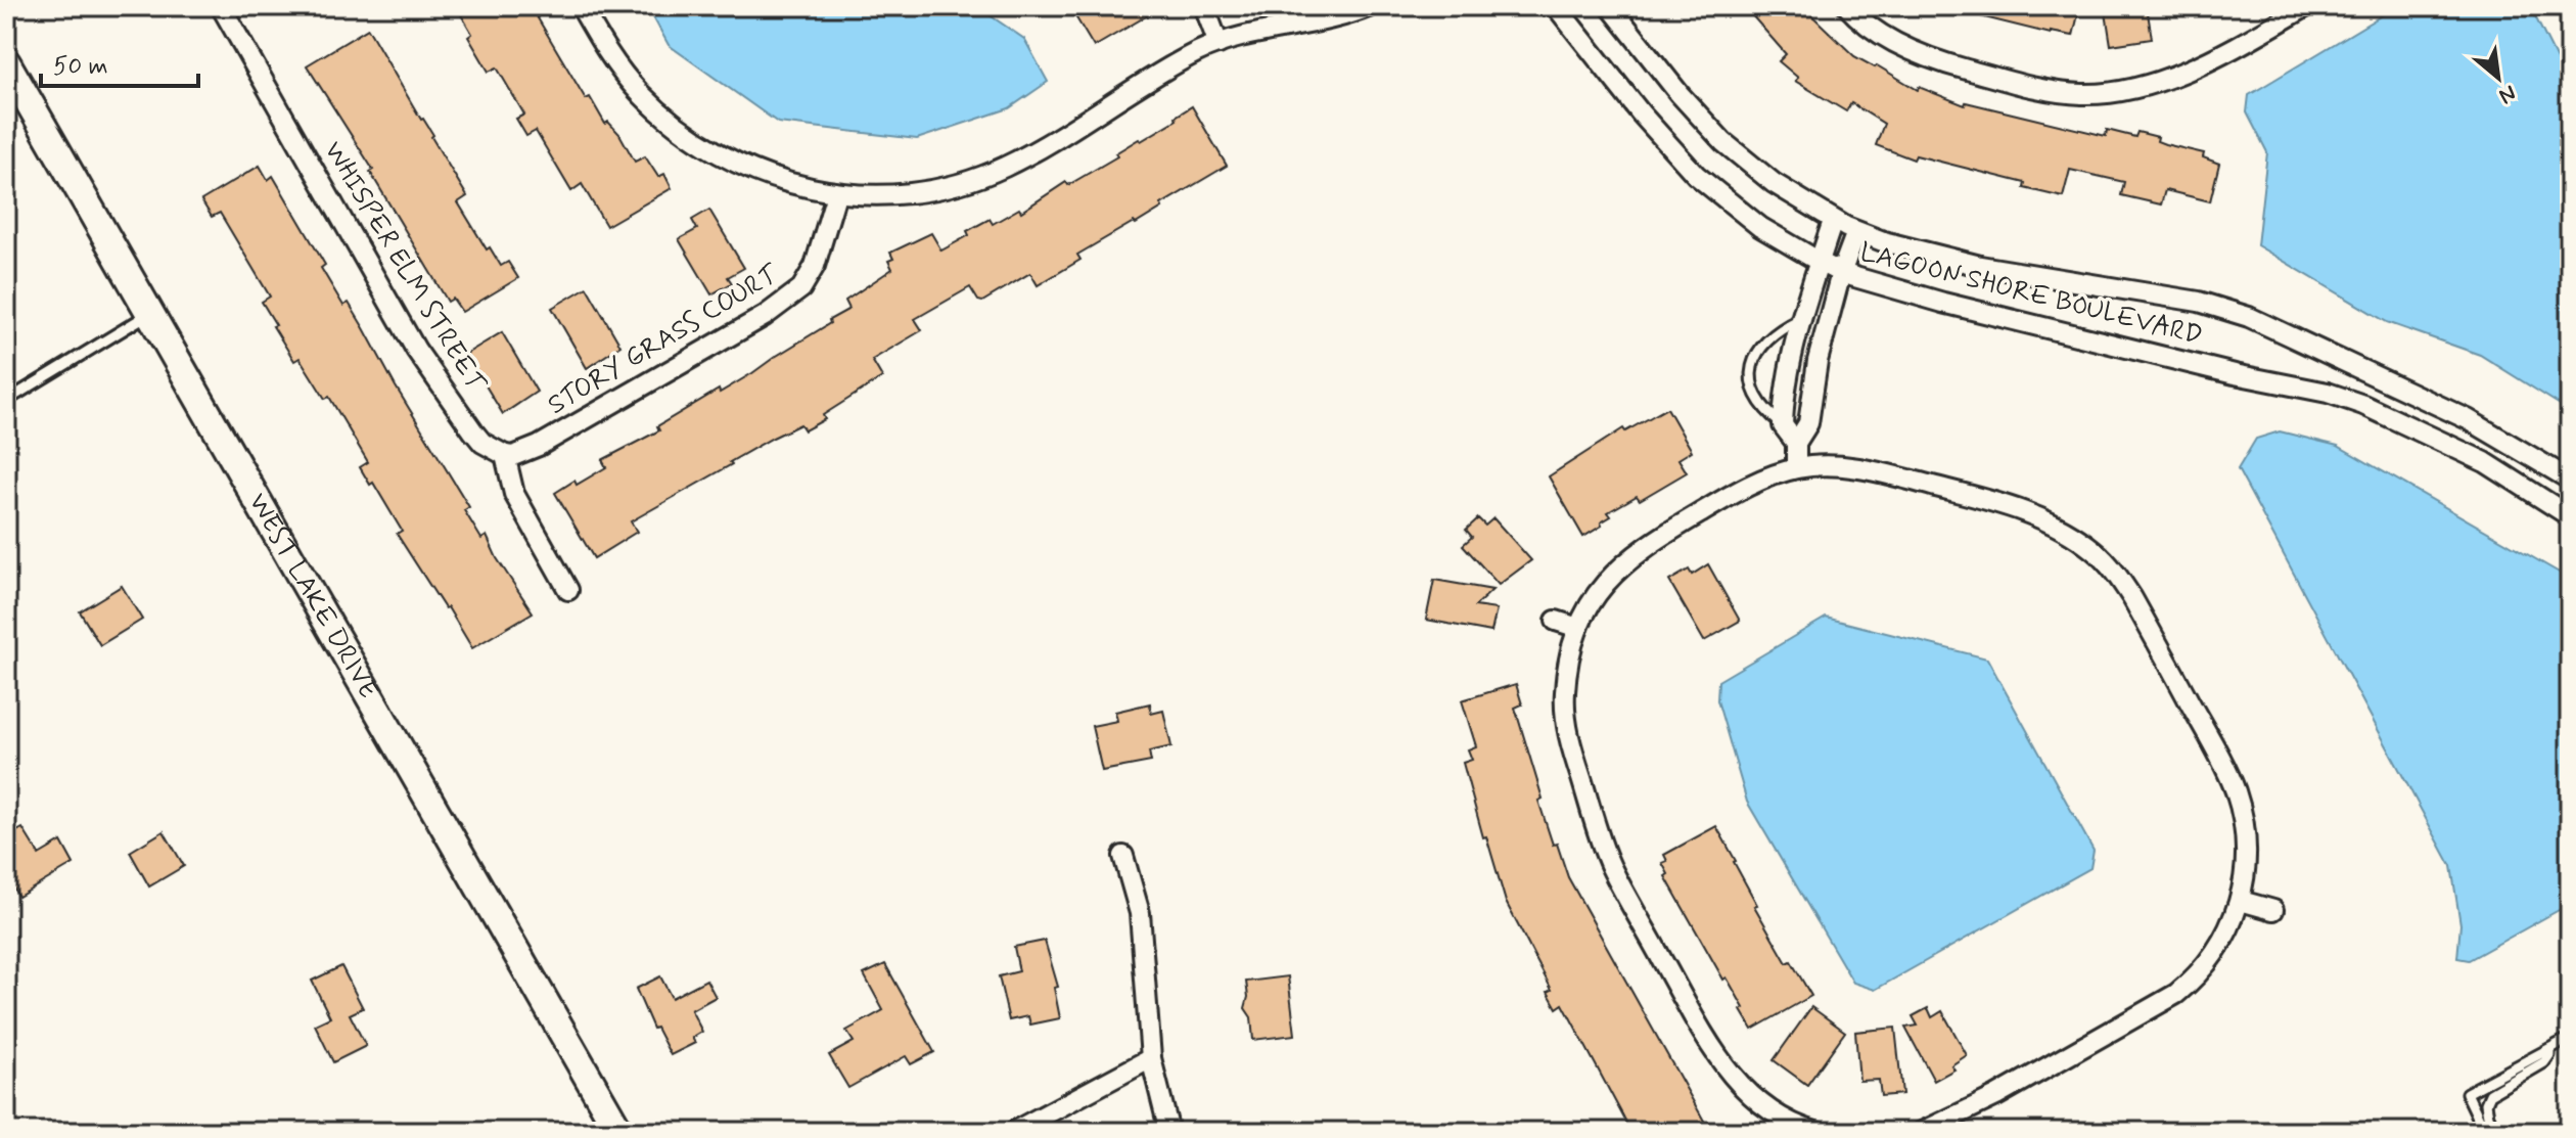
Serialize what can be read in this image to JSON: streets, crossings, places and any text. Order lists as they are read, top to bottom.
{
  "streets": {
    "street": [
      "WHISPER ELM STREET",
      "LAGOON SHORE BOULEVARD",
      "STORY GRASS COURT",
      "WEST LAKE DRIVE"
    ]
  },
  "crossings": [
    ["WHISPER ELM STREET", "STORY GRASS COURT"]
  ],
  "scale_bar": "50 m",
  "north": "bottom right"
}
